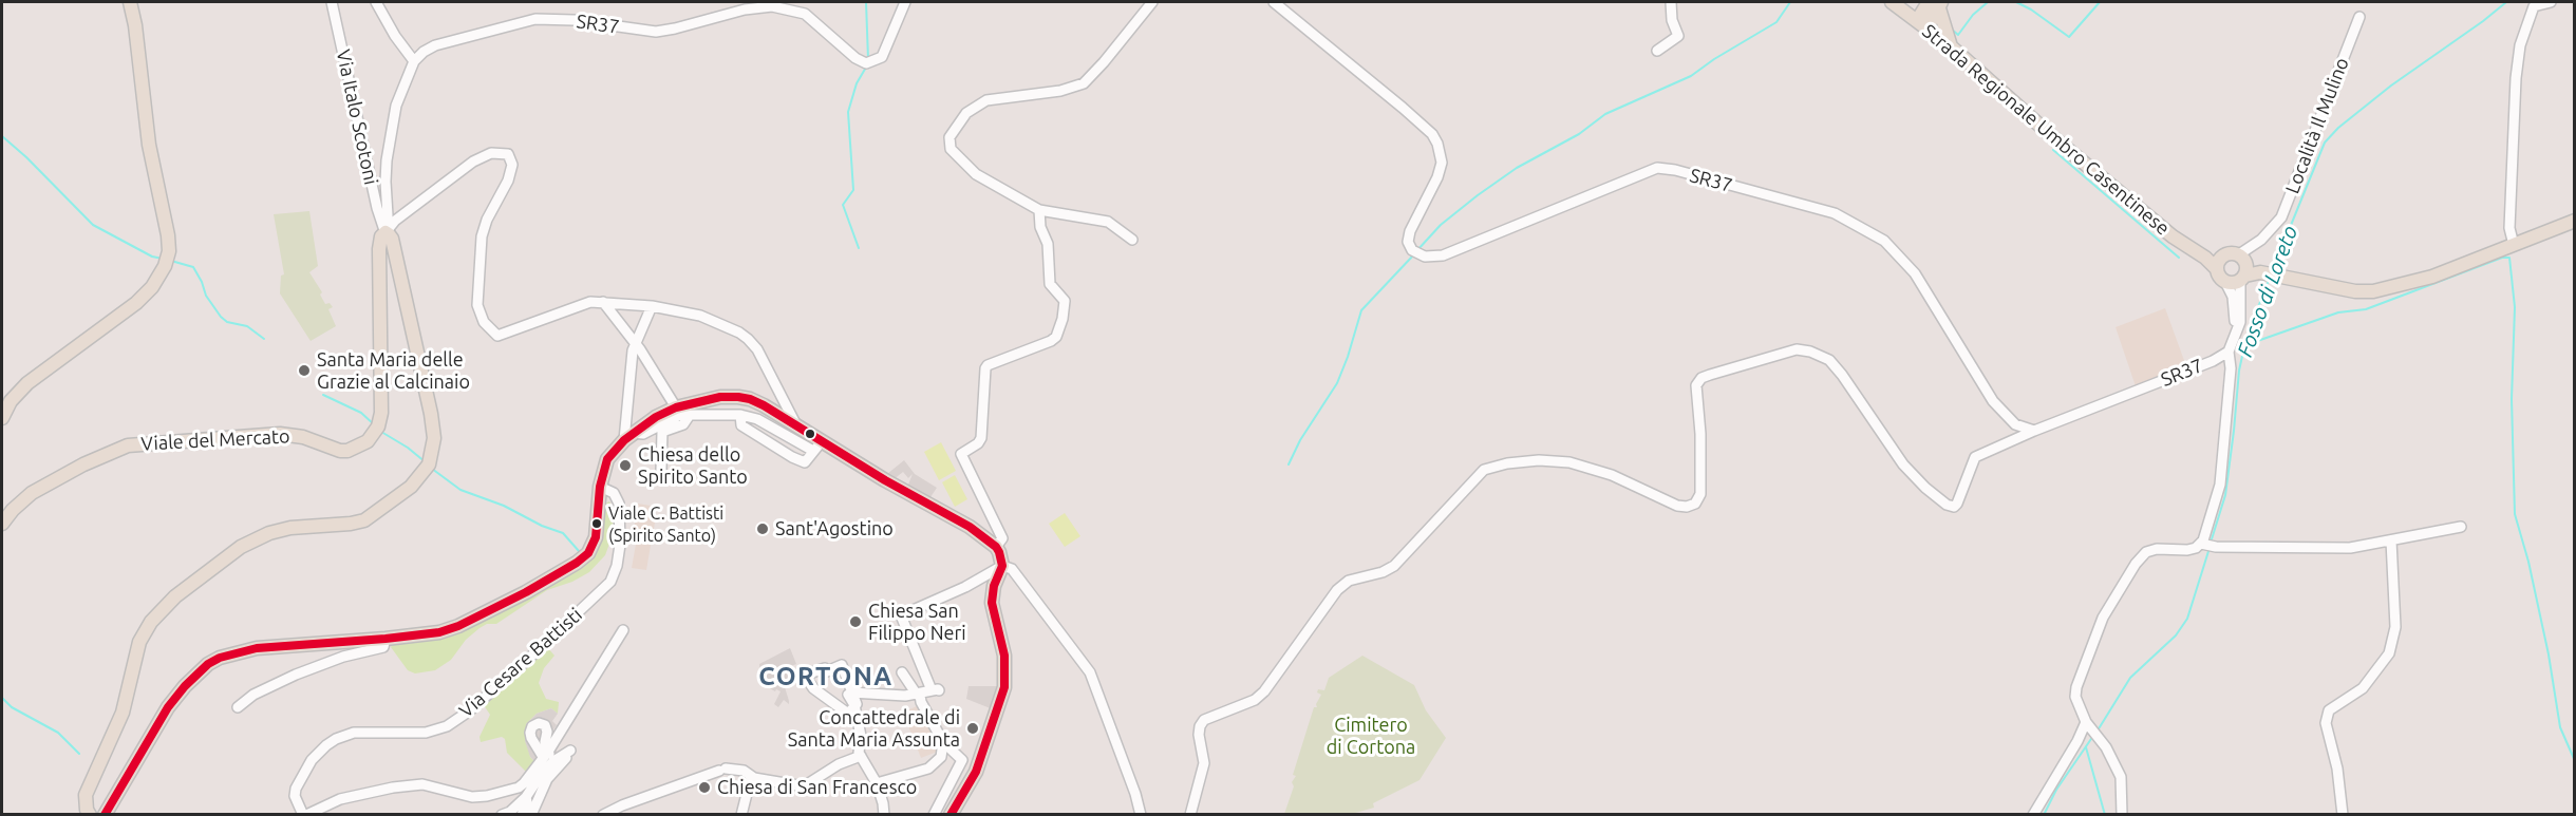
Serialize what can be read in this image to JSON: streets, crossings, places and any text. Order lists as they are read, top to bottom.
{
  "streets": {
    "main road": ["Strada Regionale Umbro Casentinese", "Viale del Mercato"],
    "street": [
      "SR37",
      "Via Italo Scotoni",
      "Località Il Mulino",
      "Via Cesare Battisti"
    ]
  },
  "crossings": [
    ["Via Italo Scotoni", "Viale del Mercato"]
  ],
  "districts": ["CORTONA"],
  "water": ["Fosso di Loreto"],
  "parks": ["Cimitero di Cortona"],
  "places": [
    "Santa Maria delle Grazie al Calcinaio",
    "Chiesa dello Spirito Santo",
    "Viale C. Battisti (Spirito Santo)",
    "Sant'Agostino",
    "Chiesa San Filippo Neri",
    "Concattedrale di Santa Maria Assunta",
    "Chiesa di San Francesco"
  ]
}
